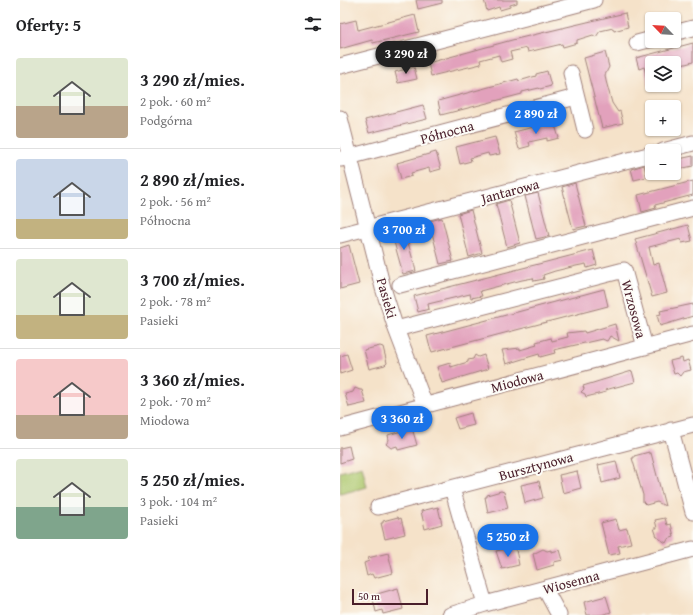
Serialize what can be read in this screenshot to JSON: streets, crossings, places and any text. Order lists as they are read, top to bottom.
{
  "streets": {
    "street": [
      "Północna",
      "Jantarowa",
      "Pasieki",
      "Wrzosowa",
      "Miodowa",
      "Bursztynowa",
      "Wiosenna"
    ]
  },
  "crossings": [
    ["Północna", "Pasieki"],
    ["Jantarowa", "Pasieki"],
    ["Pasieki", "Wrzosowa"],
    ["Pasieki", "Miodowa"],
    ["Wrzosowa", "Miodowa"]
  ],
  "scale_bar": "50 m",
  "north": "top left",
  "page": {
    "heading": "Oferty: 5",
    "map_buttons": ["+", "−"],
    "price": [
      "3 290 zł",
      "2 890 zł",
      "3 700 zł",
      "3 360 zł",
      "5 250 zł"
    ],
    "list": [
      {
        "name": "3 290 zł/mies.",
        "note": "2 pok. · 60 m² · Podgórna"
      },
      {
        "name": "2 890 zł/mies.",
        "note": "2 pok. · 56 m² · Północna"
      },
      {
        "name": "3 700 zł/mies.",
        "note": "2 pok. · 78 m² · Pasieki"
      },
      {
        "name": "3 360 zł/mies.",
        "note": "2 pok. · 70 m² · Miodowa"
      },
      {
        "name": "5 250 zł/mies.",
        "note": "3 pok. · 104 m² · Pasieki"
      }
    ],
    "scale": "50 m"
  }
}
